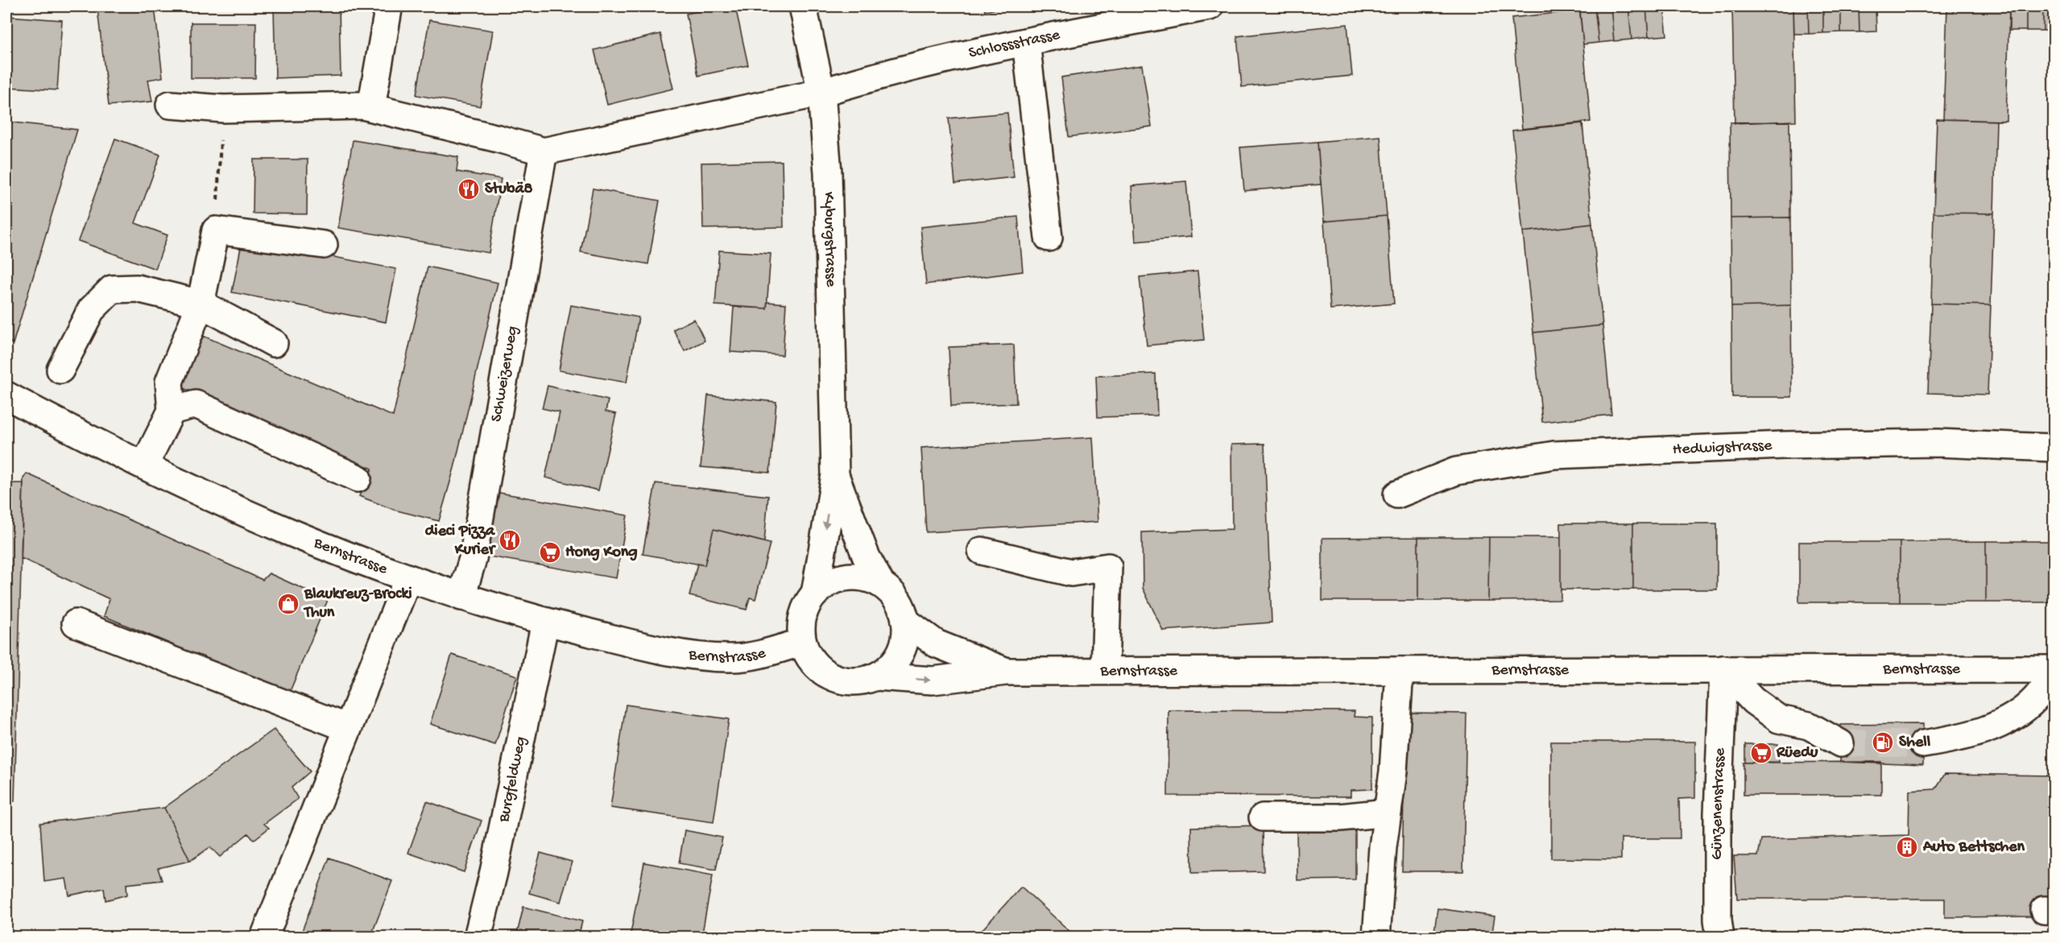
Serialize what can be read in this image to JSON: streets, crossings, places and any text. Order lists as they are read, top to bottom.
{
  "streets": {
    "main road": [
      "Schlossstrasse",
      "Kyburgstrasse",
      "Schweizerweg",
      "Hedwigstrasse",
      "Bernstrasse",
      "Burgfeldweg",
      "Günzenenstrasse"
    ]
  },
  "crossings": [
    ["Schlossstrasse", "Kyburgstrasse"],
    ["Kyburgstrasse", "Bernstrasse"],
    ["Schweizerweg", "Bernstrasse"],
    ["Bernstrasse", "Burgfeldweg"],
    ["Bernstrasse", "Günzenenstrasse"]
  ],
  "places": {
    "restaurant": ["Stubä8", "dieci Pizza Kurier"],
    "supermarket": ["Hong Kong", "Rüedu"],
    "shop": ["Blaukreuz-Brocki Thun"],
    "fuel station": ["Shell"],
    "building": ["Auto Bettschen"]
  }
}
